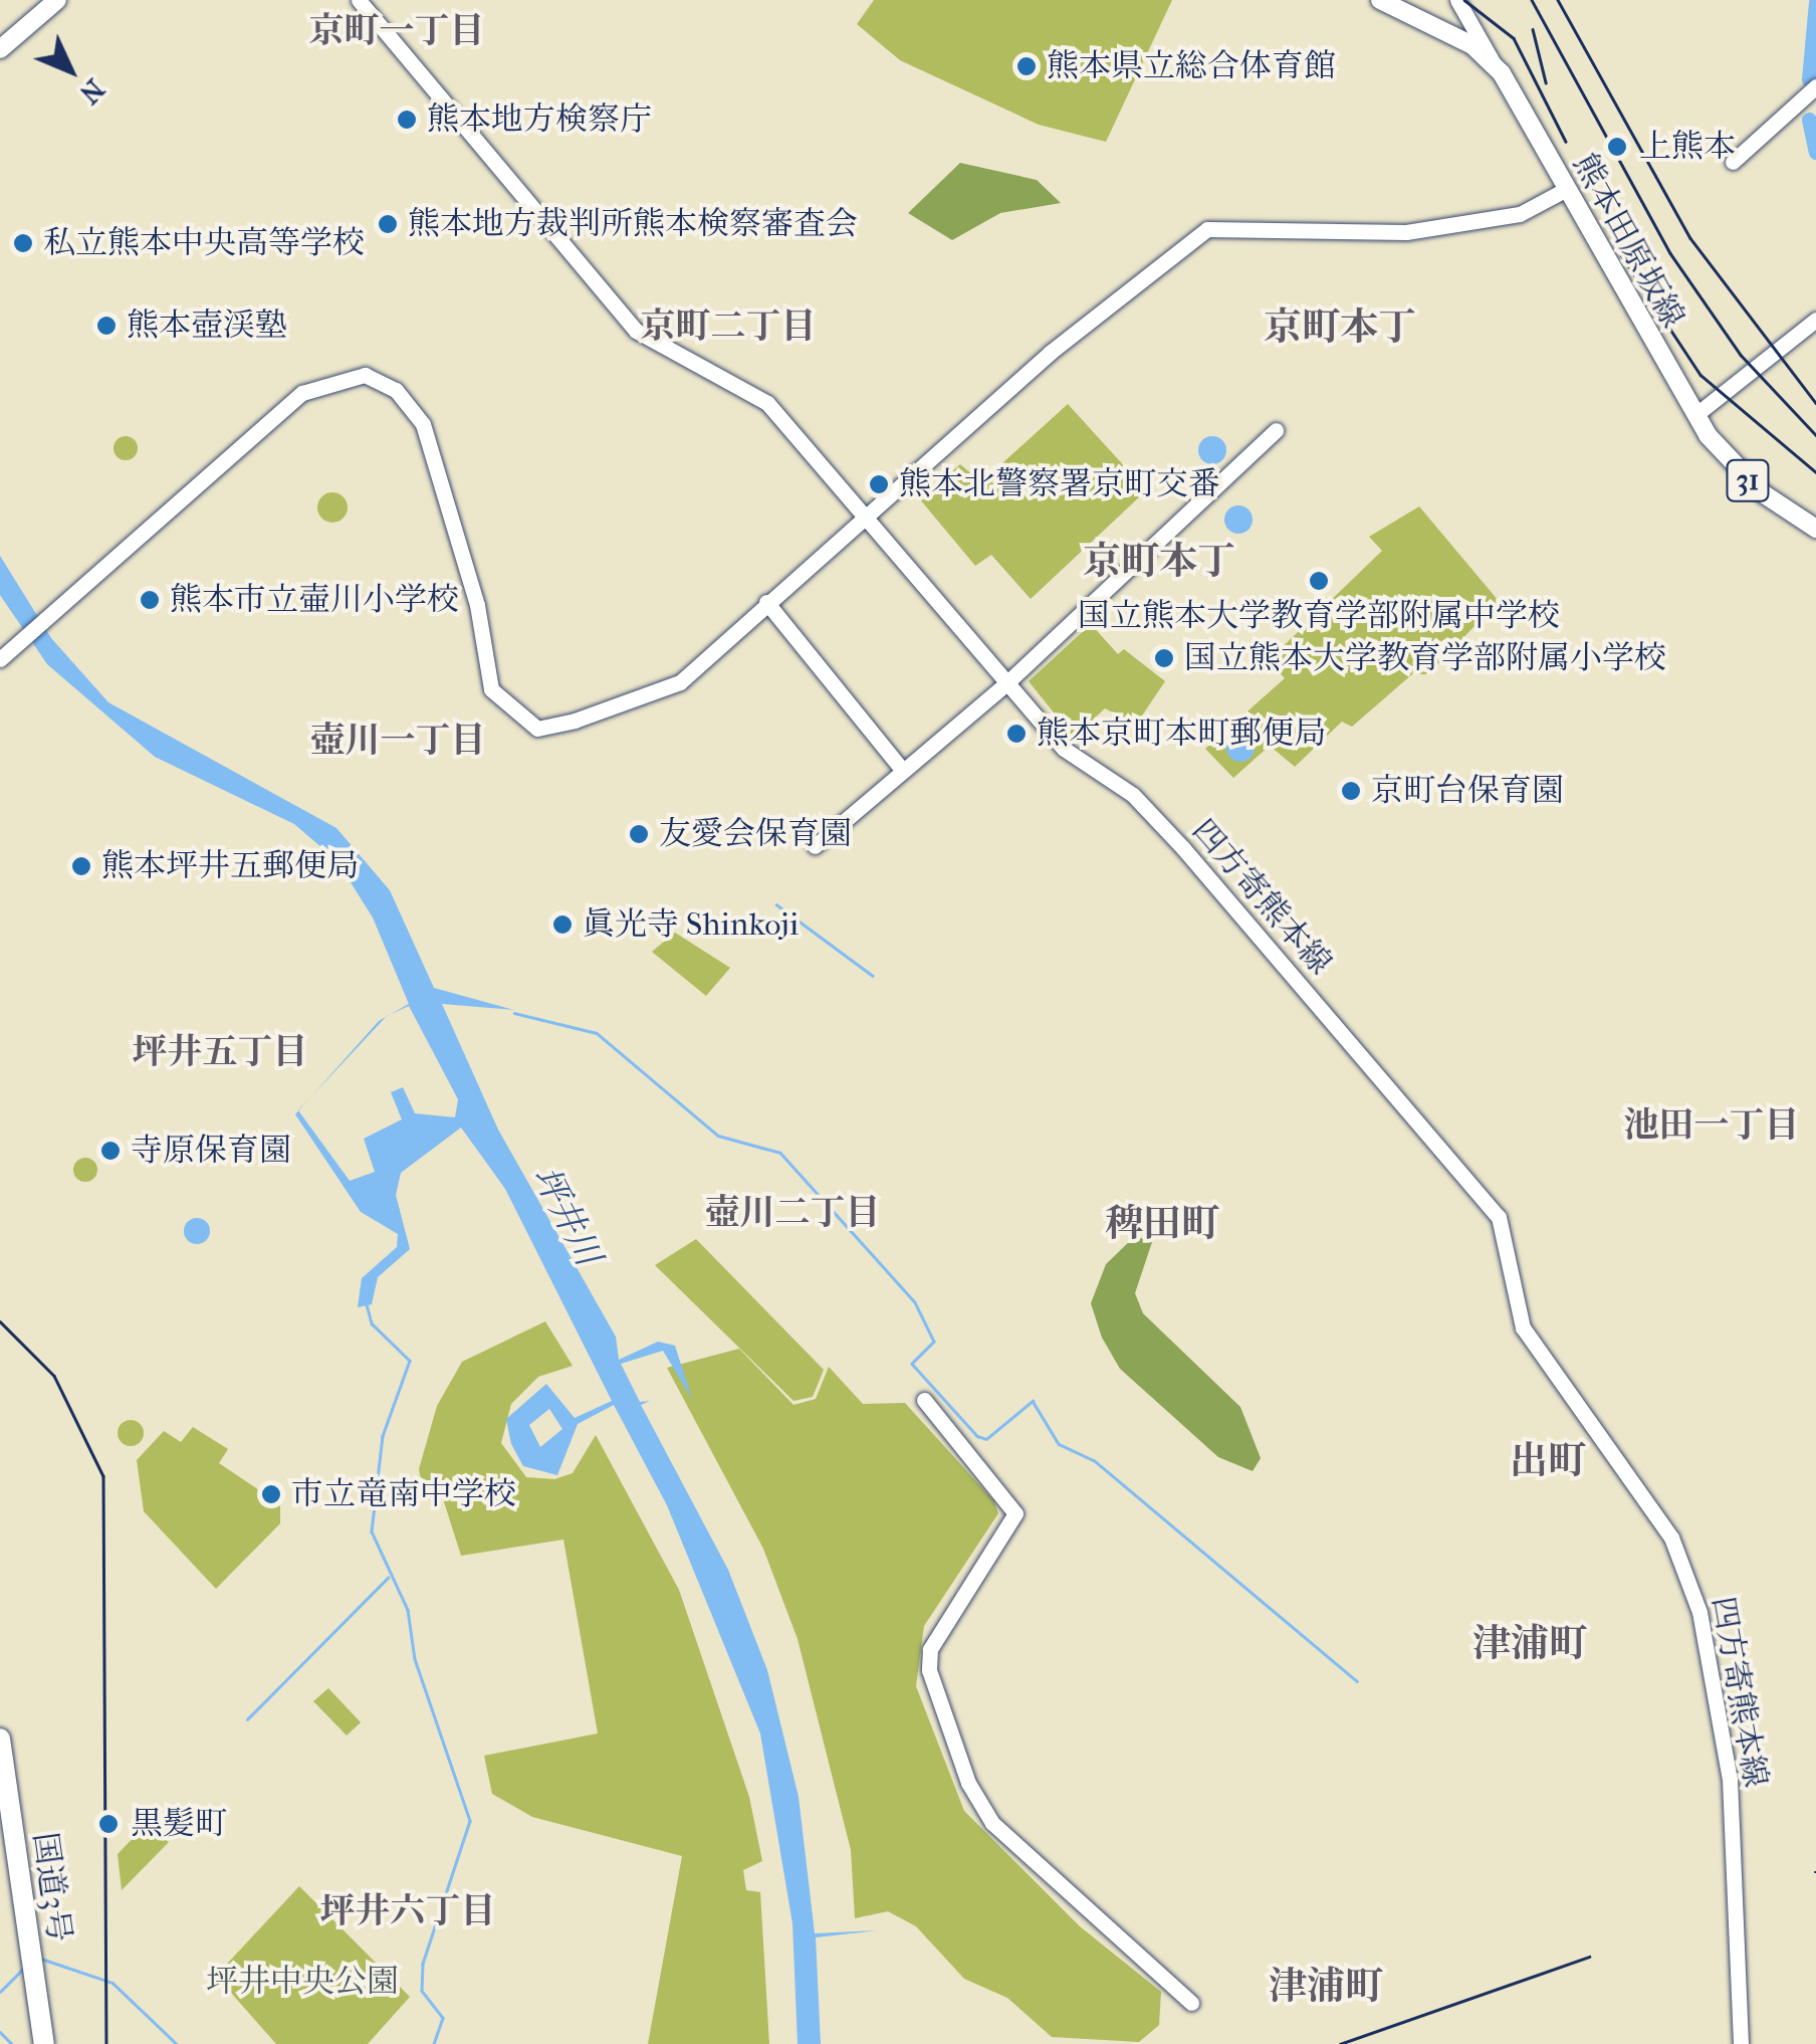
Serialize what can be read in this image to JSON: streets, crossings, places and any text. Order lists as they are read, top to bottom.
{
  "streets": {
    "highway": ["国道3号"],
    "main road": ["熊本田原坂線", "31"],
    "street": ["四方寄熊本線"]
  },
  "districts": [
    "京町一丁目",
    "京町二丁目",
    "京町本丁",
    "京町本丁",
    "壺川一丁目",
    "坪井五丁目",
    "池田一丁目",
    "壺川二丁目",
    "稗田町",
    "出町",
    "津浦町",
    "坪井六丁目",
    "津浦町"
  ],
  "water": ["坪井川"],
  "parks": ["坪井中央公園"],
  "places": [
    "熊本県立総合体育館",
    "熊本地方検察庁",
    "上熊本",
    "熊本地方裁判所熊本検察審査会",
    "私立熊本中央高等学校",
    "熊本壺渓塾",
    "熊本北警察署京町交番",
    "国立熊本大学教育学部附属中学校",
    "熊本市立壷川小学校",
    "国立熊本大学教育学部附属小学校",
    "熊本京町本町郵便局",
    "京町台保育園",
    "友愛会保育園",
    "熊本坪井五郵便局",
    "眞光寺 Shinkoji",
    "寺原保育園",
    "市立竜南中学校",
    "黒髪町"
  ],
  "north": "bottom right"
}
